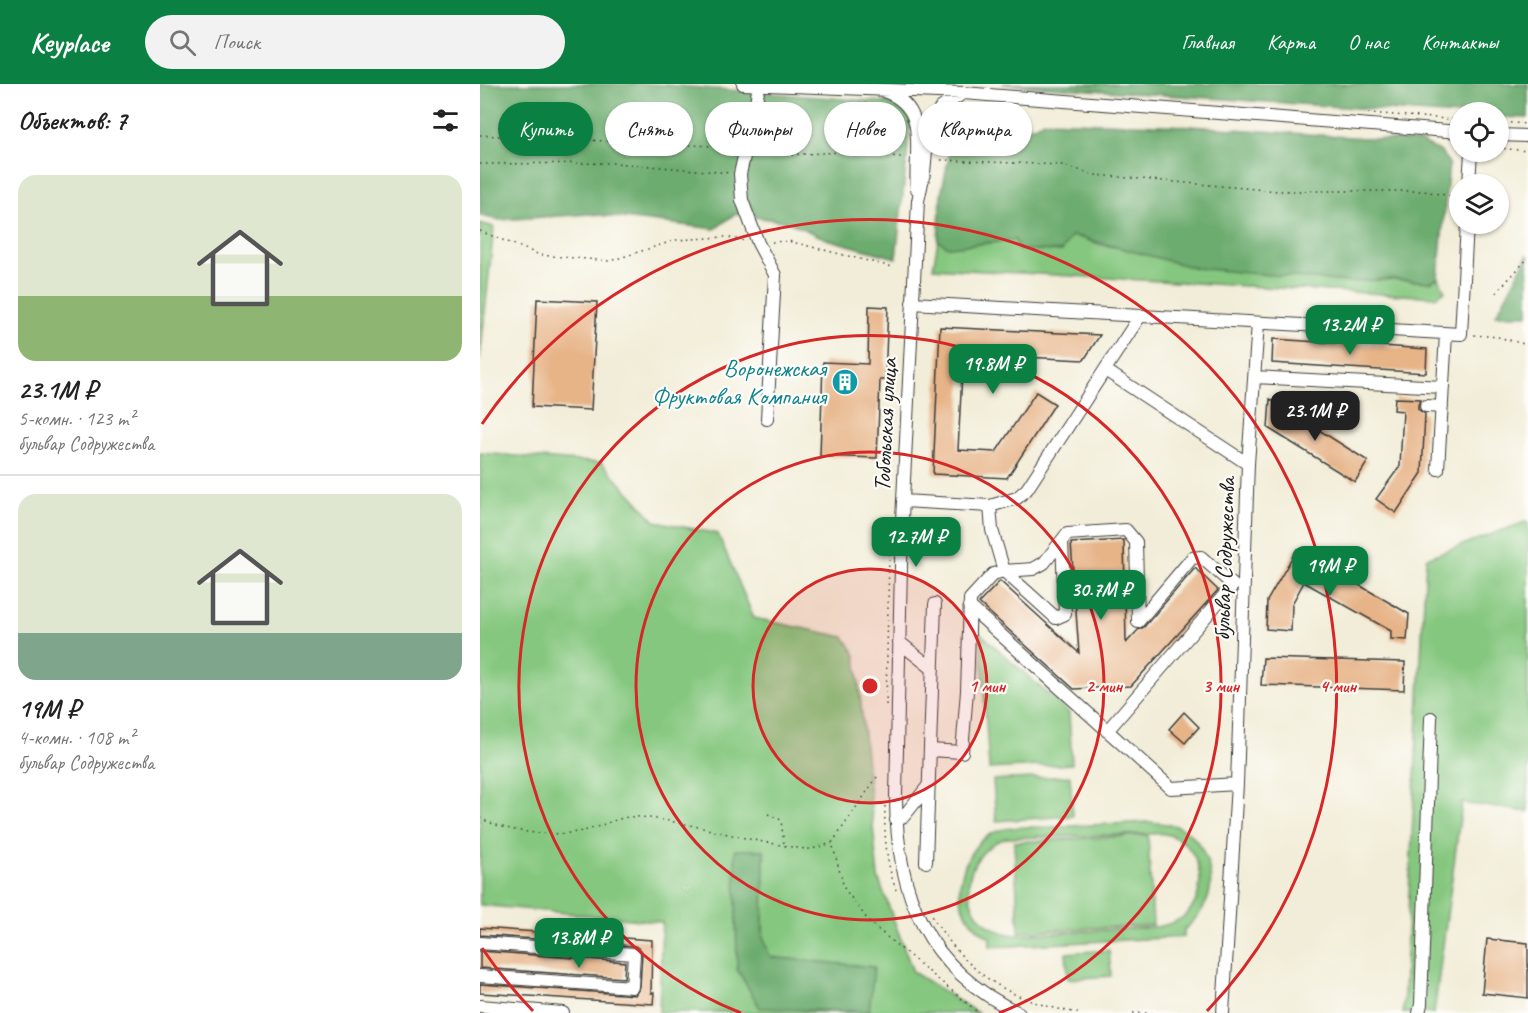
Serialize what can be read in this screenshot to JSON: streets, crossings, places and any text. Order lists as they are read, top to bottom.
{
  "streets": {
    "street": ["Тобольская улица", "бульвар Содружества"]
  },
  "places": {
    "building": ["Воронежская Фруктовая Компания"]
  },
  "page": {
    "header": "Keyplace",
    "search": "Поиск",
    "nav": [
      "Главная",
      "Карта",
      "О нас",
      "Контакты"
    ],
    "heading": "Объектов: 7",
    "chip": [
      "Купить",
      "Снять",
      "Фильтры",
      "Новое",
      "Квартира"
    ],
    "list": [
      {
        "name": "23.1M ₽",
        "note": "5-комн. · 123 m² · бульвар Содружества"
      },
      {
        "name": "19M ₽",
        "note": "4-комн. · 108 m² · бульвар Содружества"
      }
    ],
    "price": [
      "13.2M ₽",
      "19.8M ₽",
      "23.1M ₽",
      "12.7M ₽",
      "19M ₽",
      "30.7M ₽",
      "13.8M ₽"
    ]
  },
  "rings": [
    "1 мин",
    "2 мин",
    "3 мин",
    "4 мин"
  ]
}
